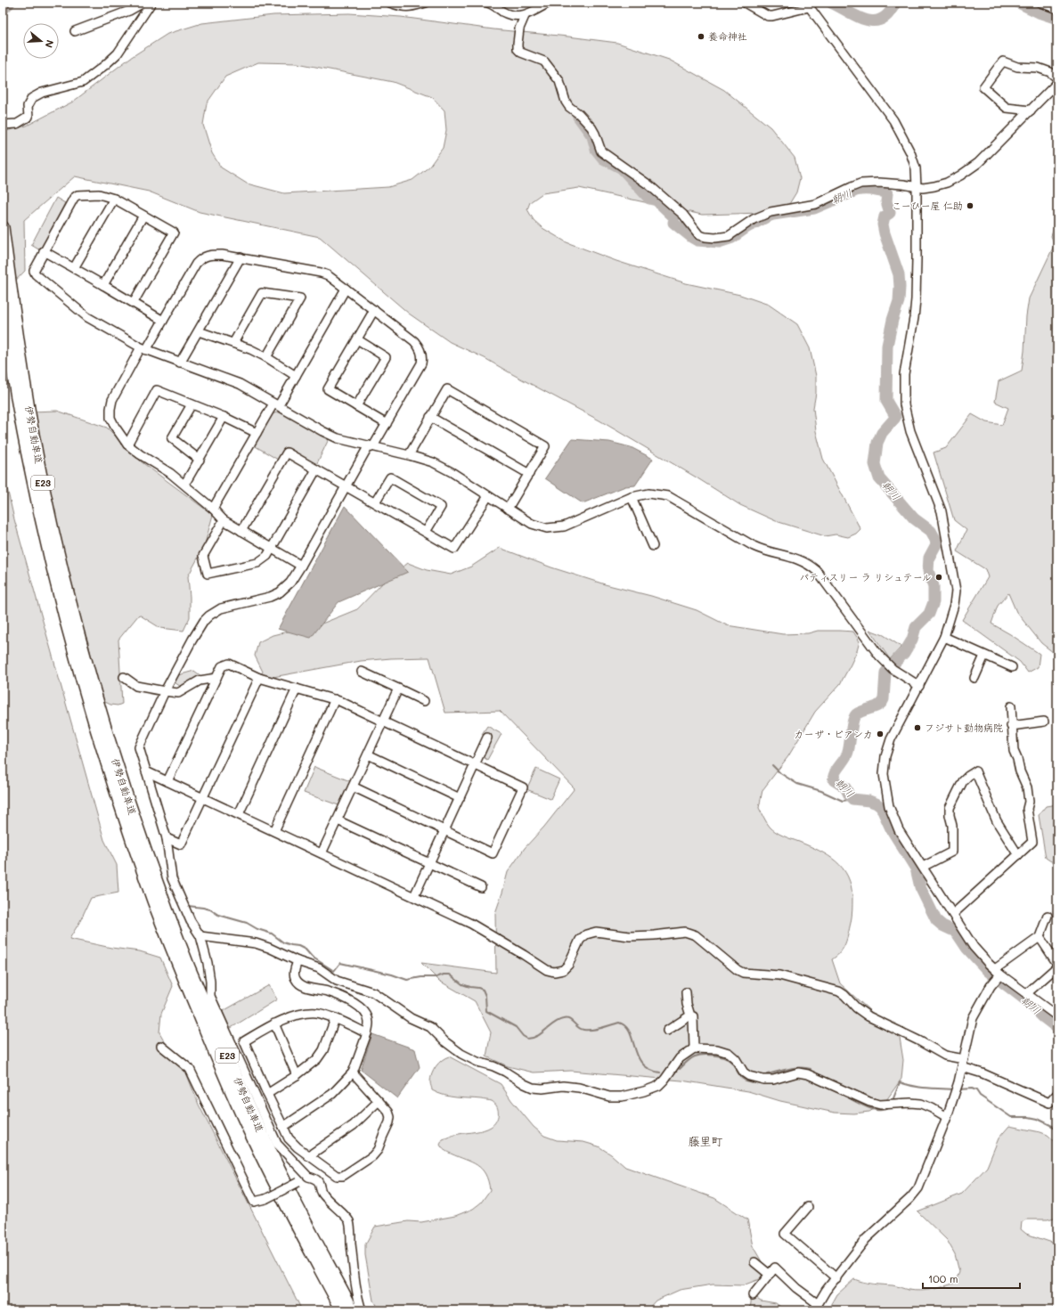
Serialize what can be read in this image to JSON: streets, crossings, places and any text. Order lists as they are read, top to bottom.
{
  "streets": {
    "highway": ["伊勢自動車道", "E23"]
  },
  "districts": ["藤里町"],
  "water": ["朝川"],
  "places": [
    "養命神社",
    "こーひー屋 仁助",
    "パティスリー ラ リシュテール",
    "フジサト動物病院",
    "カーザ・ビアンカ"
  ],
  "scale_bar": "100 m",
  "north": "right"
}
